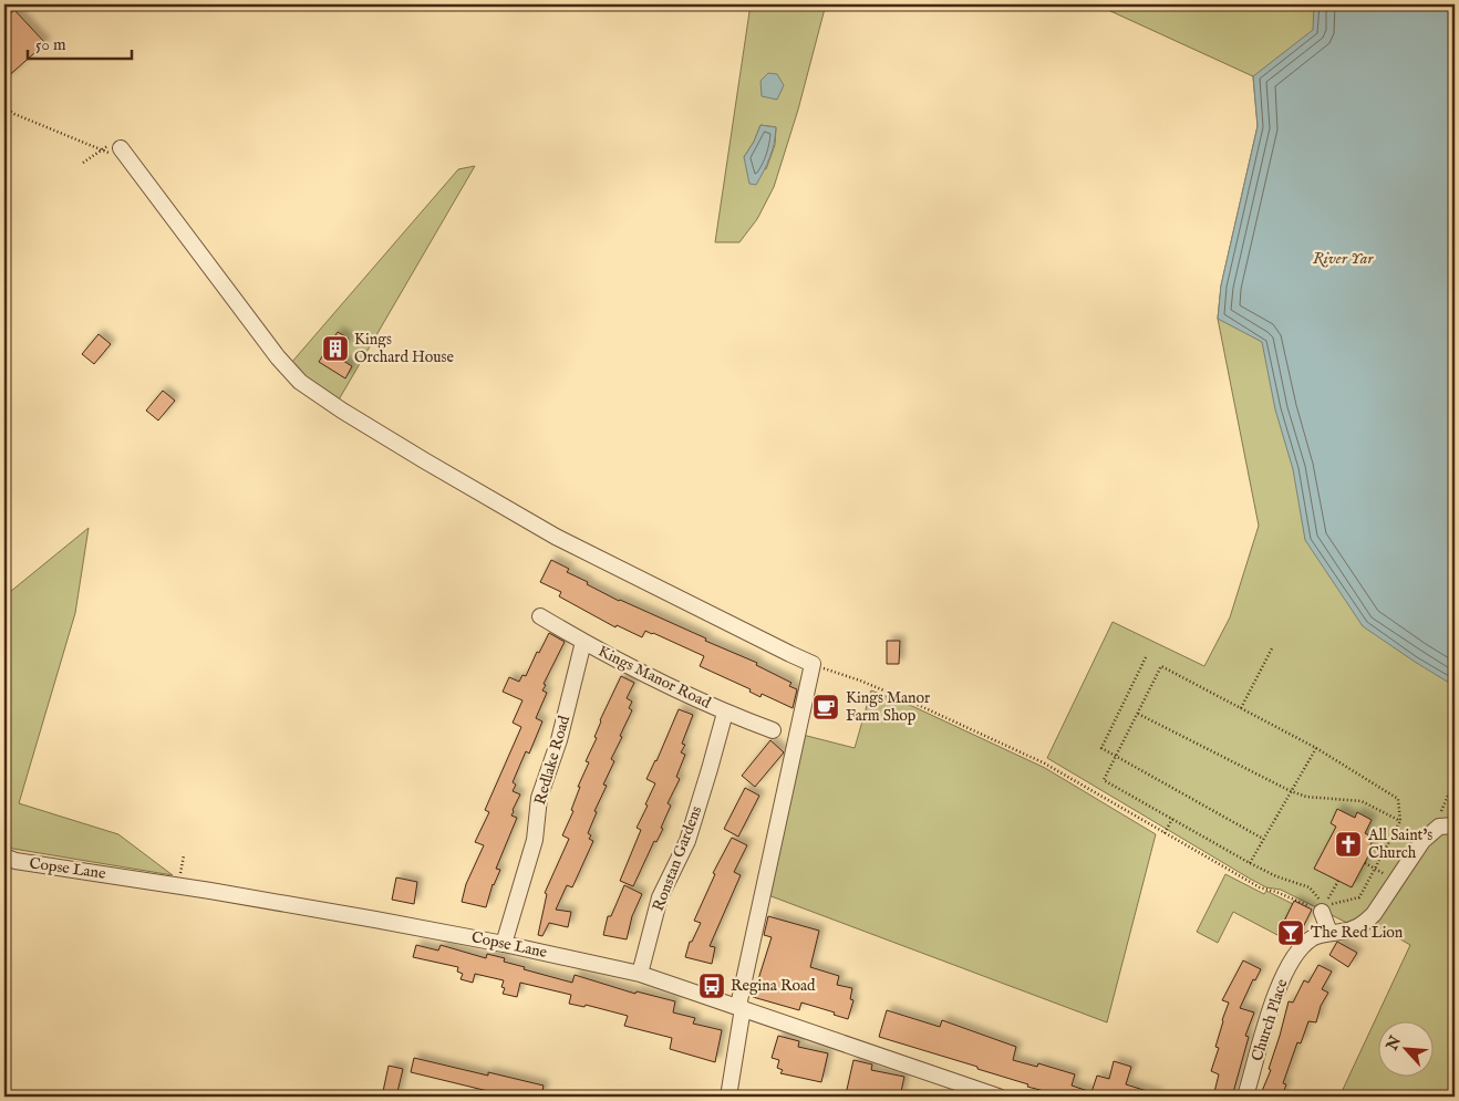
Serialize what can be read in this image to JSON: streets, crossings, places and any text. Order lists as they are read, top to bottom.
{
  "streets": {
    "street": [
      "Kings Manor Road",
      "Redlake Road",
      "Ronstan Gardens",
      "Copse Lane",
      "Church Place"
    ]
  },
  "crossings": [
    ["Kings Manor Road", "Redlake Road"],
    ["Kings Manor Road", "Ronstan Gardens"],
    ["Redlake Road", "Copse Lane"],
    ["Ronstan Gardens", "Copse Lane"]
  ],
  "water": ["River Yar"],
  "places": {
    "building": ["Kings Orchard House"],
    "cafe": ["Kings Manor Farm Shop"],
    "church": ["All Saint's Church"],
    "bar": ["The Red Lion"],
    "bus stop": ["Regina Road"]
  },
  "scale_bar": "50 m",
  "north": "top left"
}
